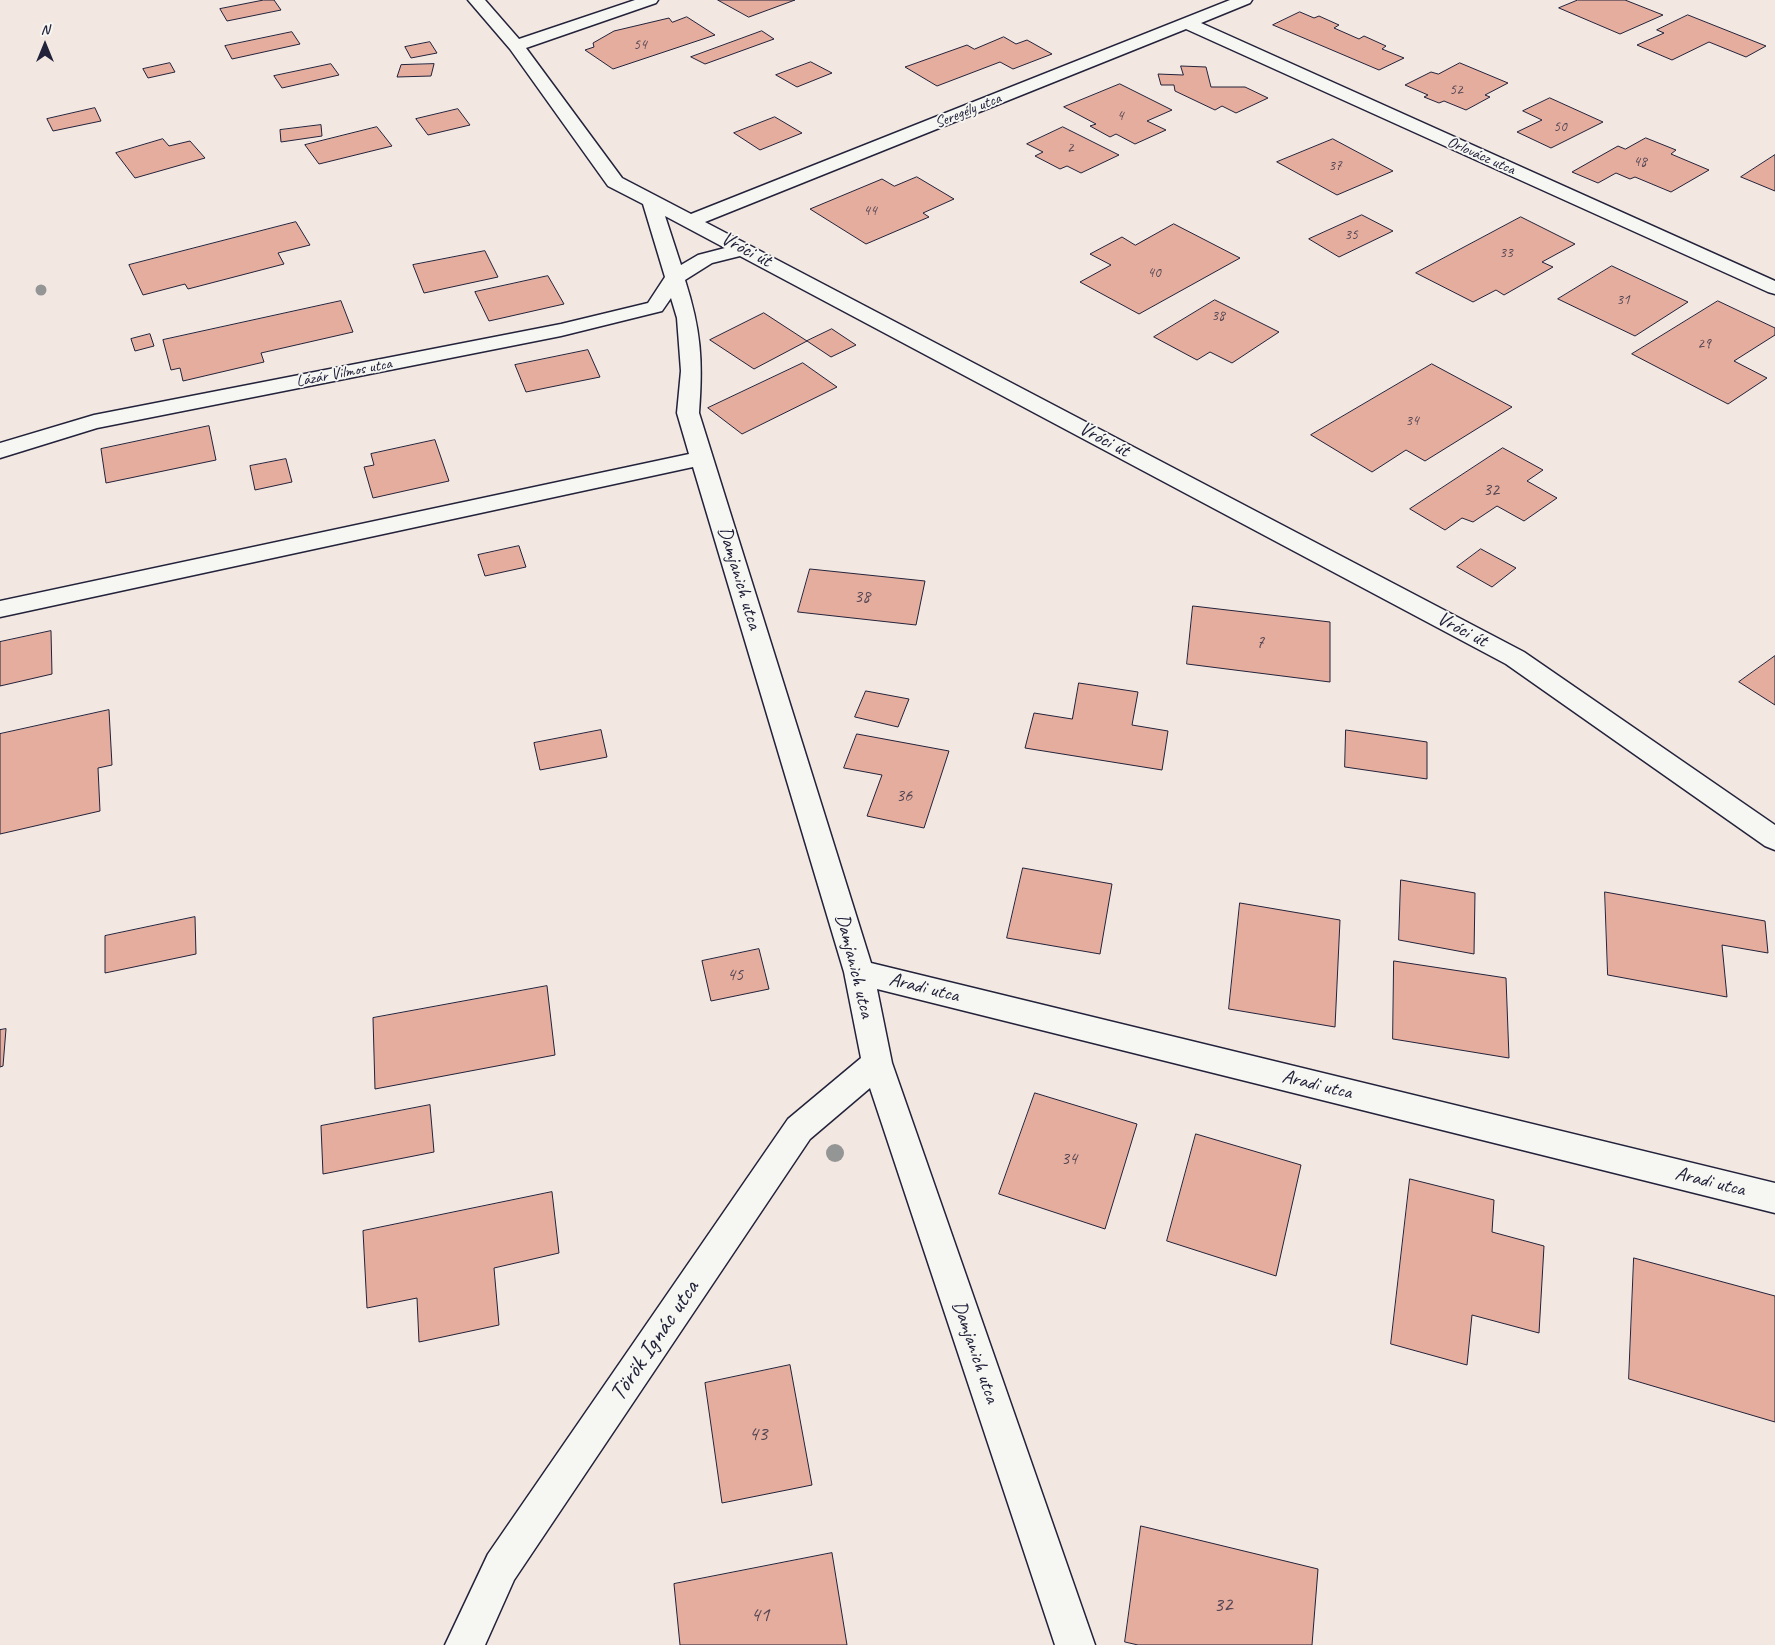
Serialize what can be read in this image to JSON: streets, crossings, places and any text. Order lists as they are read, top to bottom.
{
  "streets": {
    "street": [
      "Seregély utca",
      "Orlovácz utca",
      "Vróci út",
      "Lázár Vilmos utca",
      "Damjanich utca",
      "Aradi utca",
      "Török Ignác utca"
    ]
  },
  "crossings": [
    ["Seregély utca", "Orlovácz utca"],
    ["Seregély utca", "Vróci út"],
    ["Vróci út", "Damjanich utca"],
    ["Lázár Vilmos utca", "Damjanich utca"],
    ["Damjanich utca", "Aradi utca"],
    ["Damjanich utca", "Török Ignác utca"]
  ],
  "house_numbers": [
    "54",
    "52",
    "4",
    "50",
    "2",
    "48",
    "37",
    "44",
    "35",
    "33",
    "40",
    "31",
    "38",
    "29",
    "34",
    "32",
    "38",
    "7",
    "36",
    "45",
    "34",
    "43",
    "32",
    "41"
  ],
  "north": "top"
}
